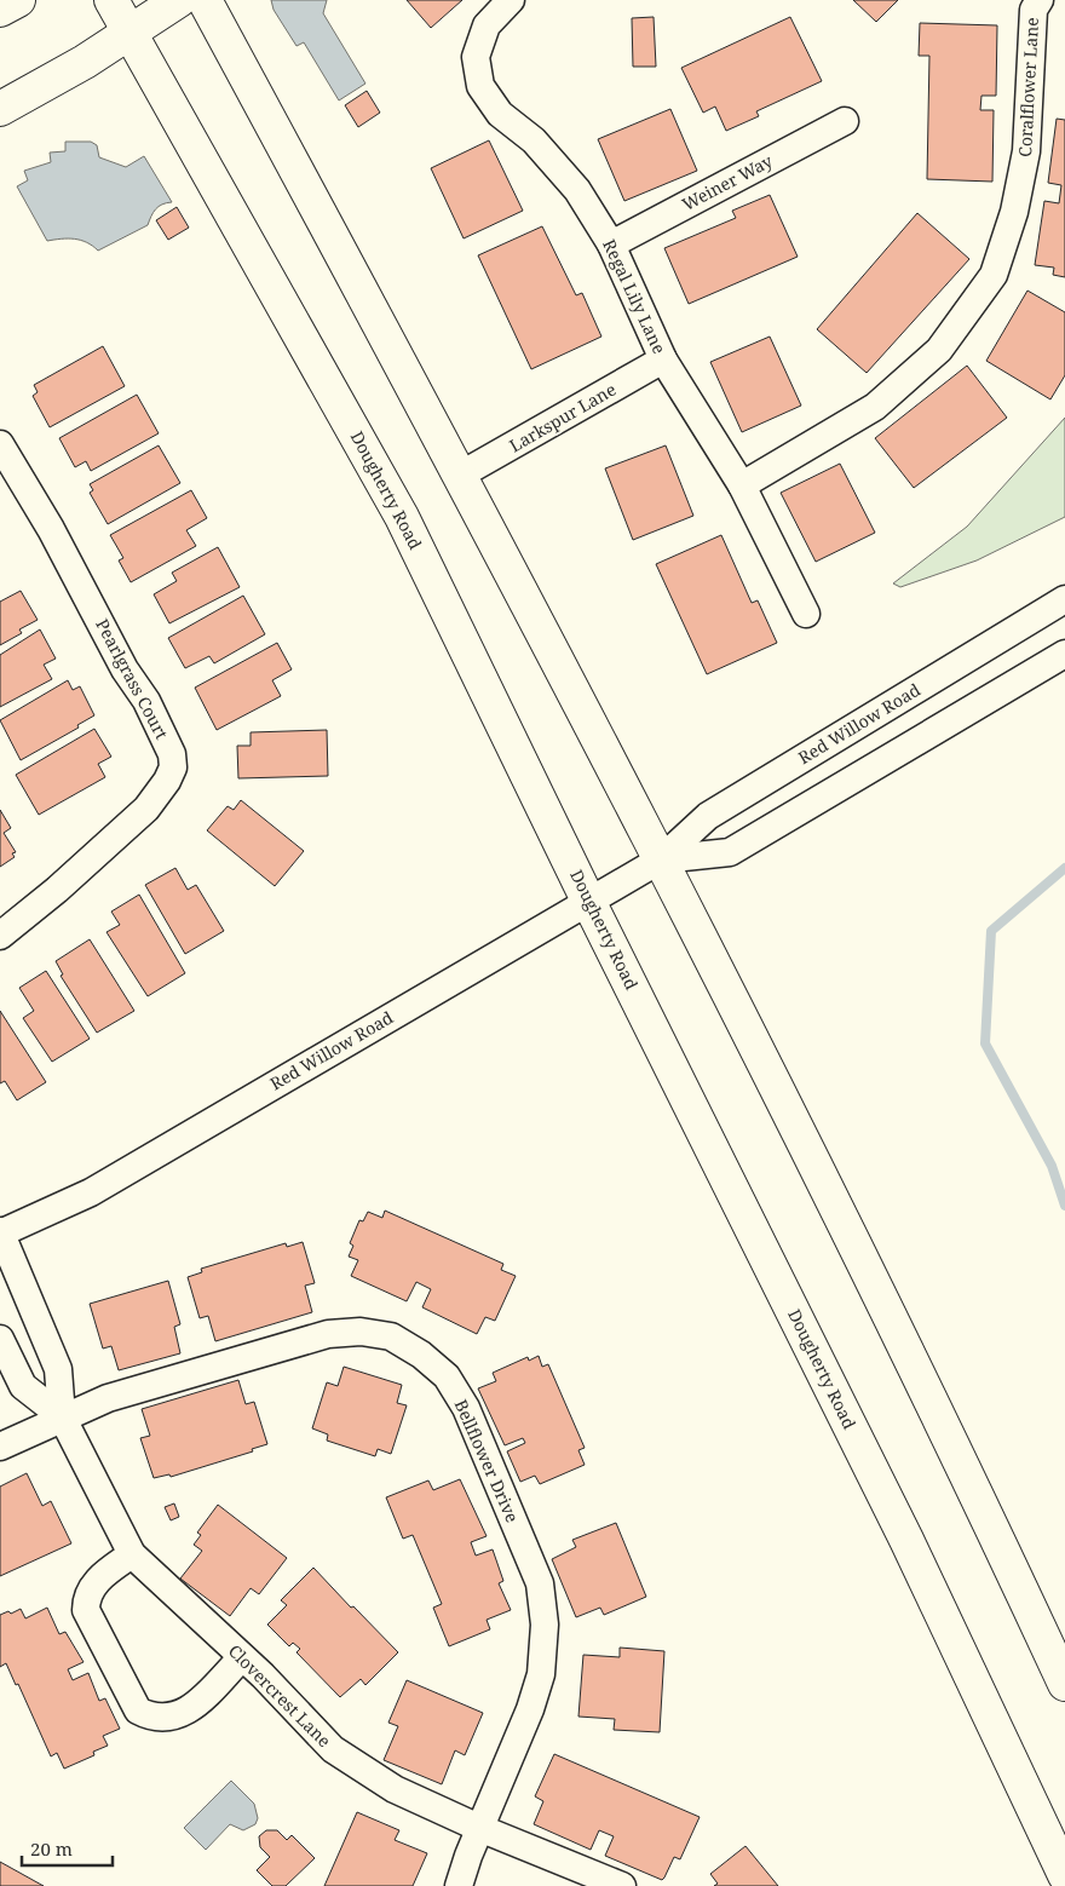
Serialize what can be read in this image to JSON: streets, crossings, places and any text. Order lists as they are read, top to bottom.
{
  "streets": {
    "main road": ["Dougherty Road"],
    "street": [
      "Coralflower Lane",
      "Weiner Way",
      "Regal Lily Lane",
      "Larkspur Lane",
      "Pearlgrass Court",
      "Red Willow Road",
      "Bellflower Drive",
      "Clovercrest Lane"
    ]
  },
  "crossings": [
    ["Coralflower Lane", "Regal Lily Lane"],
    ["Weiner Way", "Regal Lily Lane"],
    ["Regal Lily Lane", "Larkspur Lane"],
    ["Dougherty Road", "Red Willow Road"],
    ["Red Willow Road", "Clovercrest Lane"],
    ["Bellflower Drive", "Clovercrest Lane"]
  ],
  "scale_bar": "20 m"
}
